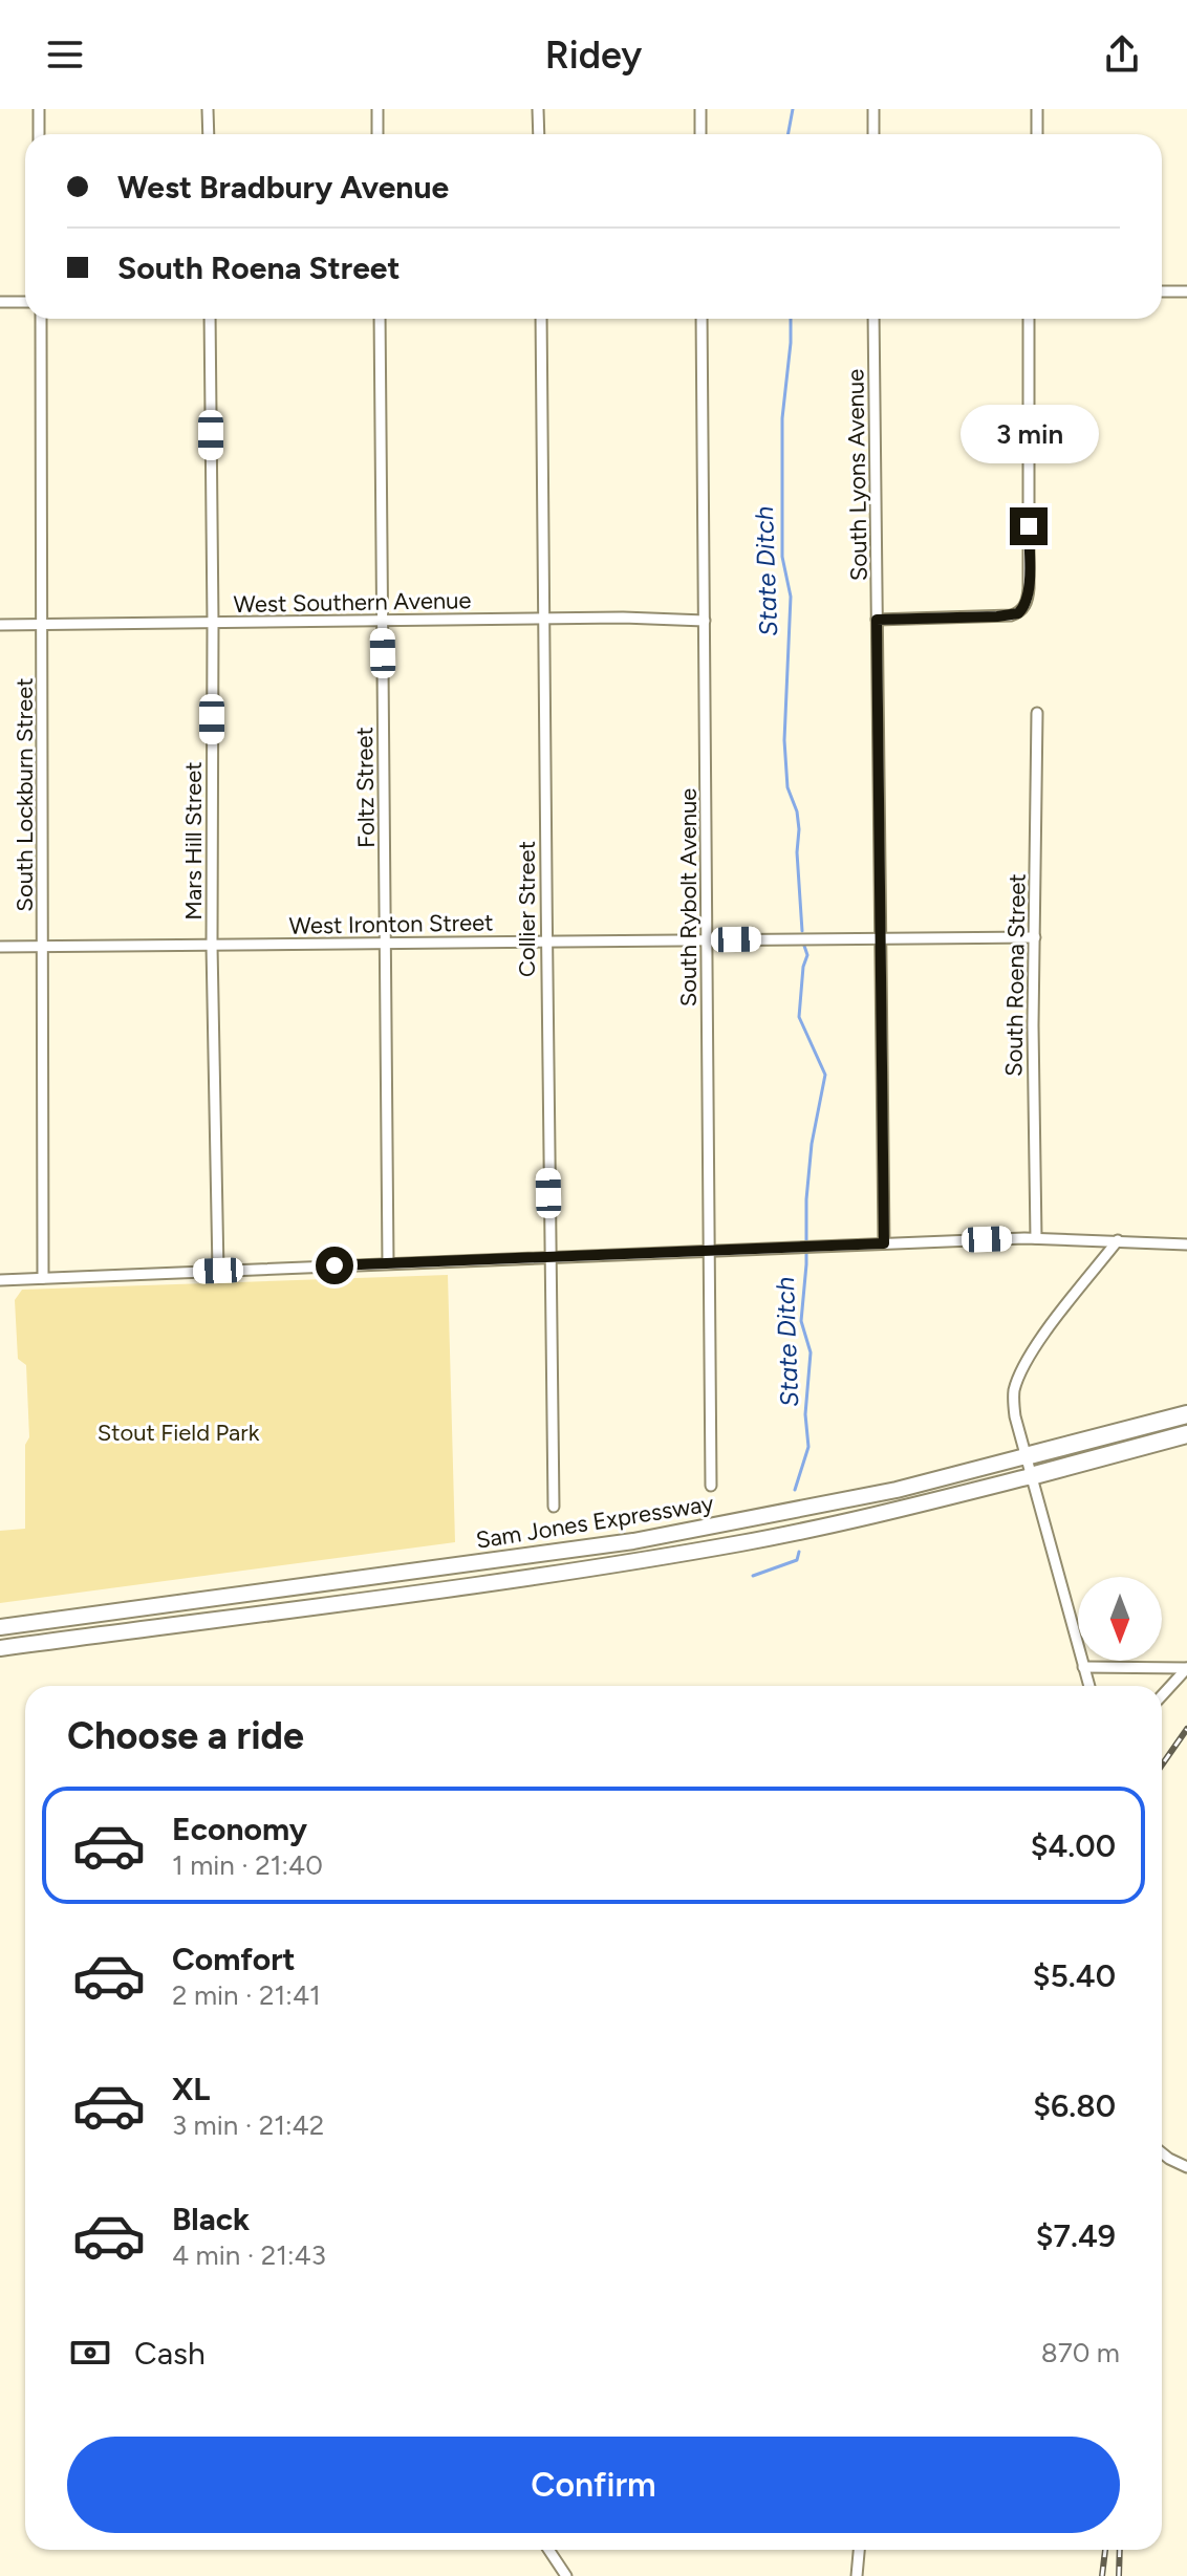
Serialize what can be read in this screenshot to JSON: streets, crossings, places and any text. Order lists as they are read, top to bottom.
{
  "streets": {
    "highway": ["Sam Jones Expressway"],
    "street": [
      "South Lyons Avenue",
      "West Southern Avenue",
      "Foltz Street",
      "South Lockburn Street",
      "Mars Hill Street",
      "South Rybolt Avenue",
      "Collier Street",
      "West Ironton Street",
      "South Roena Street"
    ]
  },
  "crossings": [
    ["South Lyons Avenue", "West Ironton Street"],
    ["West Southern Avenue", "Foltz Street"],
    ["West Southern Avenue", "South Lockburn Street"],
    ["West Southern Avenue", "Mars Hill Street"],
    ["West Southern Avenue", "South Rybolt Avenue"],
    ["West Southern Avenue", "Collier Street"],
    ["Foltz Street", "West Ironton Street"],
    ["South Lockburn Street", "West Ironton Street"],
    ["Mars Hill Street", "West Ironton Street"],
    ["South Rybolt Avenue", "West Ironton Street"],
    ["Collier Street", "West Ironton Street"],
    ["West Ironton Street", "South Roena Street"]
  ],
  "water": ["State Ditch"],
  "parks": ["Stout Field Park"],
  "north": "bottom",
  "page": {
    "header": "Ridey",
    "banner": ["West Bradbury Avenue", "South Roena Street"],
    "bubble": "3 min",
    "heading": "Choose a ride",
    "list": [
      {
        "name": "Economy",
        "note": "1 min · 21:40",
        "value": "$4.00"
      },
      {
        "name": "Comfort",
        "note": "2 min · 21:41",
        "value": "$5.40"
      },
      {
        "name": "XL",
        "note": "3 min · 21:42",
        "value": "$6.80"
      },
      {
        "name": "Black",
        "note": "4 min · 21:43",
        "value": "$7.49"
      }
    ],
    "pay": ["Cash", "870 m"],
    "buttons": "Confirm"
  }
}
